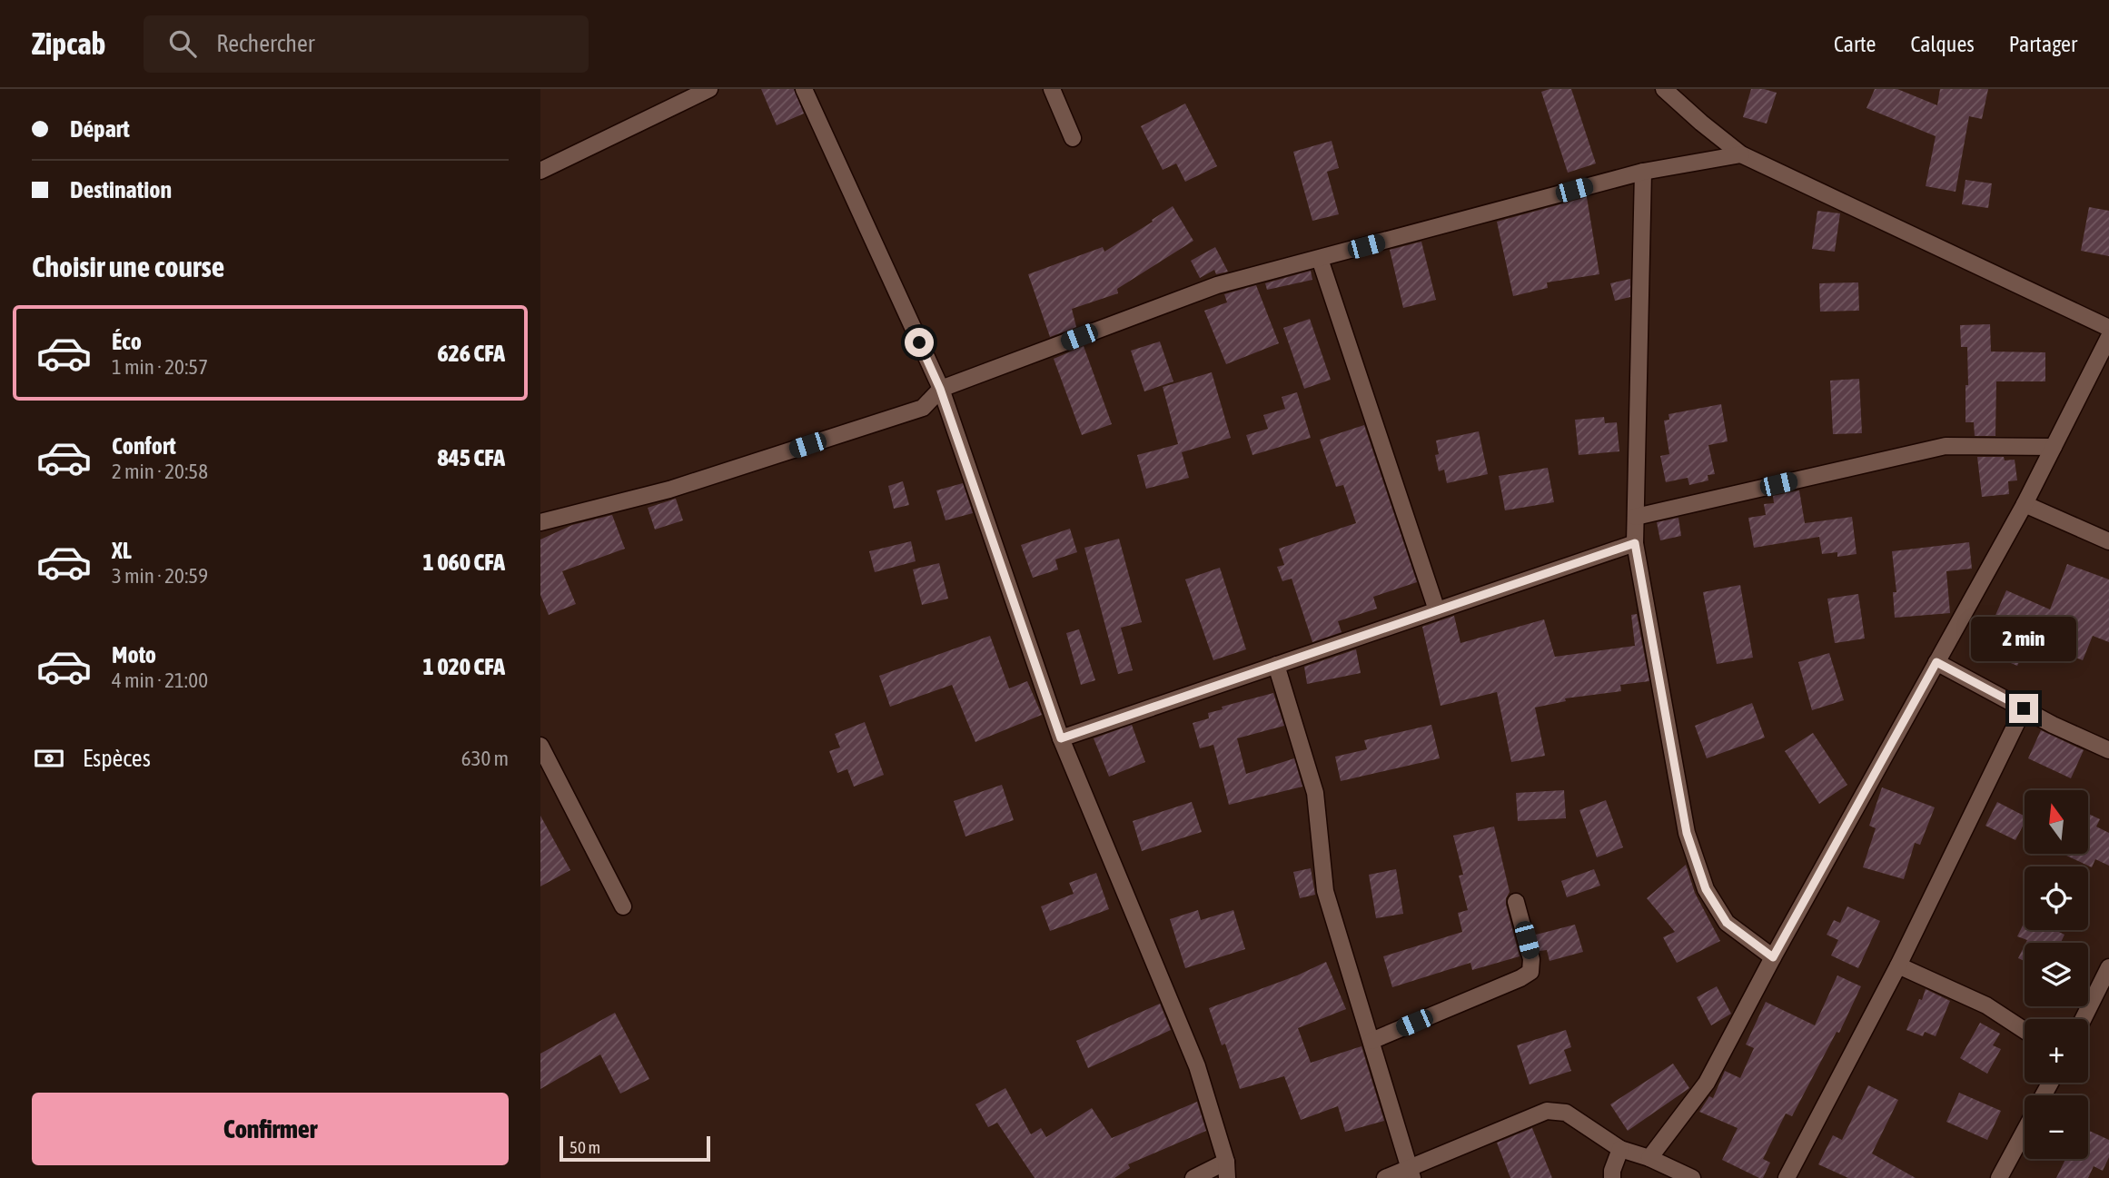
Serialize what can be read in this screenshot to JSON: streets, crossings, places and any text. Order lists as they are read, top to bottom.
{
  "scale_bar": "50 m",
  "north": "top",
  "page": {
    "header": "Zipcab",
    "search": "Rechercher",
    "nav": ["Carte", "Calques", "Partager"],
    "banner": ["Départ", "Destination"],
    "heading": "Choisir une course",
    "list": [
      {
        "name": "Éco",
        "note": "1 min · 20:57",
        "value": "626 CFA"
      },
      {
        "name": "Confort",
        "note": "2 min · 20:58",
        "value": "845 CFA"
      },
      {
        "name": "XL",
        "note": "3 min · 20:59",
        "value": "1 060 CFA"
      },
      {
        "name": "Moto",
        "note": "4 min · 21:00",
        "value": "1 020 CFA"
      }
    ],
    "bubble": "2 min",
    "pay": ["Espèces", "630 m"],
    "map_buttons": ["+", "−"],
    "buttons": "Confirmer",
    "scale": "50 m"
  }
}
